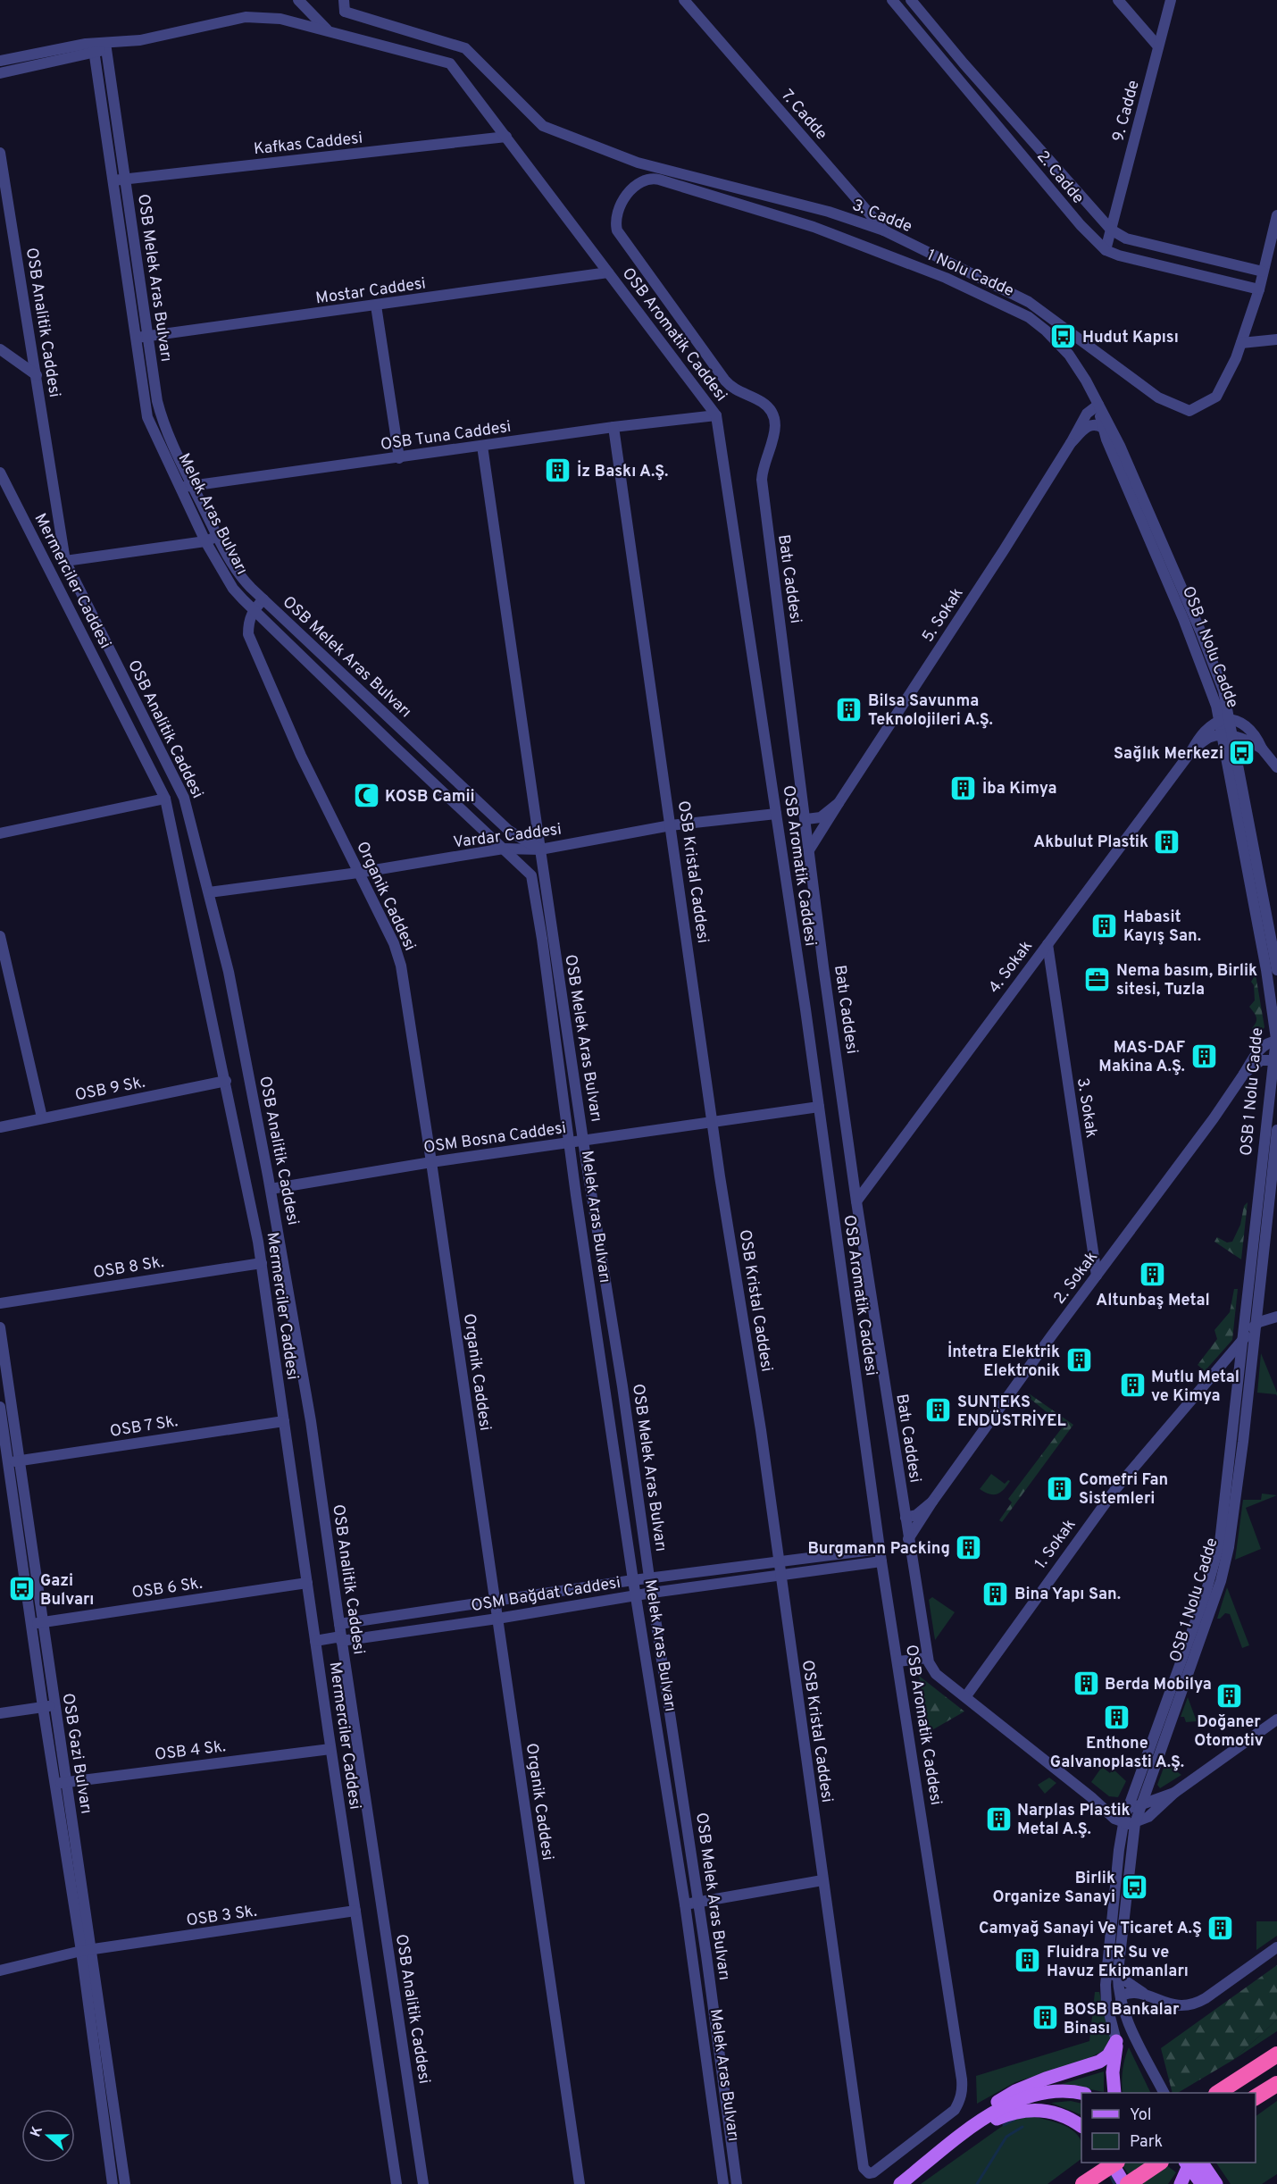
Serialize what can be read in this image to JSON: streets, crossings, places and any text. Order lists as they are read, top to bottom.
{
  "streets": {
    "main road": ["OSB 1 Nolu Cadde"],
    "street": [
      "9. Cadde",
      "7. Cadde",
      "Kafkas Caddesi",
      "2. Cadde",
      "3. Cadde",
      "1 Nolu Cadde",
      "OSB Melek Aras Bulvarı",
      "Mostar Caddesi",
      "OSB Analitik Caddesi",
      "OSB Aromatik Caddesi",
      "OSB Tuna Caddesi",
      "Melek Aras Bulvarı",
      "Batı Caddesi",
      "Mermerciler Caddesi",
      "5. Sokak",
      "Vardar Caddesi",
      "OSB Kristal Caddesi",
      "Organik Caddesi",
      "4. Sokak",
      "OSB 9 Sk.",
      "3. Sokak",
      "OSM Bosna Caddesi",
      "OSB 8 Sk.",
      "2. Sokak",
      "OSB 7 Sk.",
      "1. Sokak",
      "OSB 6 Sk.",
      "OSM Bağdat Caddesi",
      "OSB 4 Sk.",
      "OSB Gazi Bulvarı",
      "OSB 3 Sk."
    ]
  },
  "crossings": [
    ["9. Cadde", "2. Cadde"],
    ["7. Cadde", "3. Cadde"],
    ["Kafkas Caddesi", "OSB Melek Aras Bulvarı"],
    ["Kafkas Caddesi", "OSB Aromatik Caddesi"],
    ["Kafkas Caddesi", "Melek Aras Bulvarı"],
    ["2. Cadde", "3. Cadde"],
    ["1 Nolu Cadde", "Batı Caddesi"],
    ["1 Nolu Cadde", "5. Sokak"],
    ["1 Nolu Cadde", "OSB 1 Nolu Cadde"],
    ["OSB Melek Aras Bulvarı", "Mostar Caddesi"],
    ["OSB Melek Aras Bulvarı", "OSB Aromatik Caddesi"],
    ["OSB Melek Aras Bulvarı", "OSB Tuna Caddesi"],
    ["OSB Melek Aras Bulvarı", "Melek Aras Bulvarı"],
    ["OSB Melek Aras Bulvarı", "Vardar Caddesi"],
    ["OSB Melek Aras Bulvarı", "OSM Bosna Caddesi"],
    ["OSB Melek Aras Bulvarı", "OSM Bağdat Caddesi"],
    ["Mostar Caddesi", "OSB Aromatik Caddesi"],
    ["Mostar Caddesi", "Melek Aras Bulvarı"],
    ["OSB Analitik Caddesi", "Vardar Caddesi"],
    ["OSB Analitik Caddesi", "OSM Bosna Caddesi"],
    ["OSB Analitik Caddesi", "OSM Bağdat Caddesi"],
    ["OSB Aromatik Caddesi", "OSB Tuna Caddesi"],
    ["OSB Aromatik Caddesi", "Melek Aras Bulvarı"],
    ["OSB Aromatik Caddesi", "Vardar Caddesi"],
    ["OSB Aromatik Caddesi", "OSB Kristal Caddesi"],
    ["OSB Aromatik Caddesi", "OSM Bosna Caddesi"],
    ["OSB Aromatik Caddesi", "OSM Bağdat Caddesi"],
    ["OSB Tuna Caddesi", "Melek Aras Bulvarı"],
    ["OSB Tuna Caddesi", "OSB Kristal Caddesi"],
    ["Melek Aras Bulvarı", "Vardar Caddesi"],
    ["Melek Aras Bulvarı", "Organik Caddesi"],
    ["Melek Aras Bulvarı", "OSM Bosna Caddesi"],
    ["Melek Aras Bulvarı", "OSM Bağdat Caddesi"],
    ["Batı Caddesi", "5. Sokak"],
    ["Batı Caddesi", "OSB 1 Nolu Cadde"],
    ["Batı Caddesi", "4. Sokak"],
    ["Batı Caddesi", "2. Sokak"],
    ["Batı Caddesi", "1. Sokak"],
    ["Mermerciler Caddesi", "OSB 9 Sk."],
    ["Mermerciler Caddesi", "OSB 8 Sk."],
    ["Mermerciler Caddesi", "OSB 7 Sk."],
    ["Mermerciler Caddesi", "OSB 6 Sk."],
    ["Mermerciler Caddesi", "OSM Bağdat Caddesi"],
    ["Mermerciler Caddesi", "OSB 4 Sk."],
    ["Mermerciler Caddesi", "OSB 3 Sk."],
    ["5. Sokak", "OSB 1 Nolu Cadde"],
    ["OSB 1 Nolu Cadde", "4. Sokak"],
    ["OSB 1 Nolu Cadde", "2. Sokak"],
    ["OSB 1 Nolu Cadde", "1. Sokak"],
    ["Vardar Caddesi", "OSB Kristal Caddesi"],
    ["Vardar Caddesi", "Organik Caddesi"],
    ["OSB Kristal Caddesi", "OSM Bosna Caddesi"],
    ["OSB Kristal Caddesi", "OSM Bağdat Caddesi"],
    ["Organik Caddesi", "OSM Bosna Caddesi"],
    ["Organik Caddesi", "OSM Bağdat Caddesi"],
    ["4. Sokak", "3. Sokak"],
    ["3. Sokak", "2. Sokak"],
    ["OSB 7 Sk.", "OSB Gazi Bulvarı"],
    ["OSB 6 Sk.", "OSB Gazi Bulvarı"],
    ["OSB 4 Sk.", "OSB Gazi Bulvarı"],
    ["OSB Gazi Bulvarı", "OSB 3 Sk."]
  ],
  "places": {
    "bus stop": [
      "Hudut Kapısı",
      "Sağlık Merkezi",
      "Gazi Bulvarı",
      "Birlik Organize Sanayi"
    ],
    "building": [
      "İz Baskı A.Ş.",
      "Bilsa Savunma Teknolojileri A.Ş.",
      "İba Kimya",
      "Akbulut Plastik",
      "Habasit Kayış San.",
      "MAS-DAF Makina A.Ş.",
      "Altunbaş Metal",
      "İntetra Elektrik Elektronik",
      "Mutlu Metal ve Kimya",
      "SUNTEKS ENDÜSTRİYEL",
      "Comefri Fan Sistemleri",
      "Burgmann Packing",
      "Bina Yapı San.",
      "Berda Mobilya",
      "Doğaner Otomotiv",
      "Enthone Galvanoplasti A.Ş.",
      "Narplas Plastik Metal A.Ş.",
      "Camyağ Sanayi Ve Ticaret A.Ş",
      "Fluidra TR Su ve Havuz Ekipmanları",
      "BOSB Bankalar Binası"
    ],
    "mosque": ["KOSB Camii"],
    "office": ["Nema basım, Birlik sitesi, Tuzla"]
  },
  "legend": ["Yol", "Park"],
  "north": "left"
}
